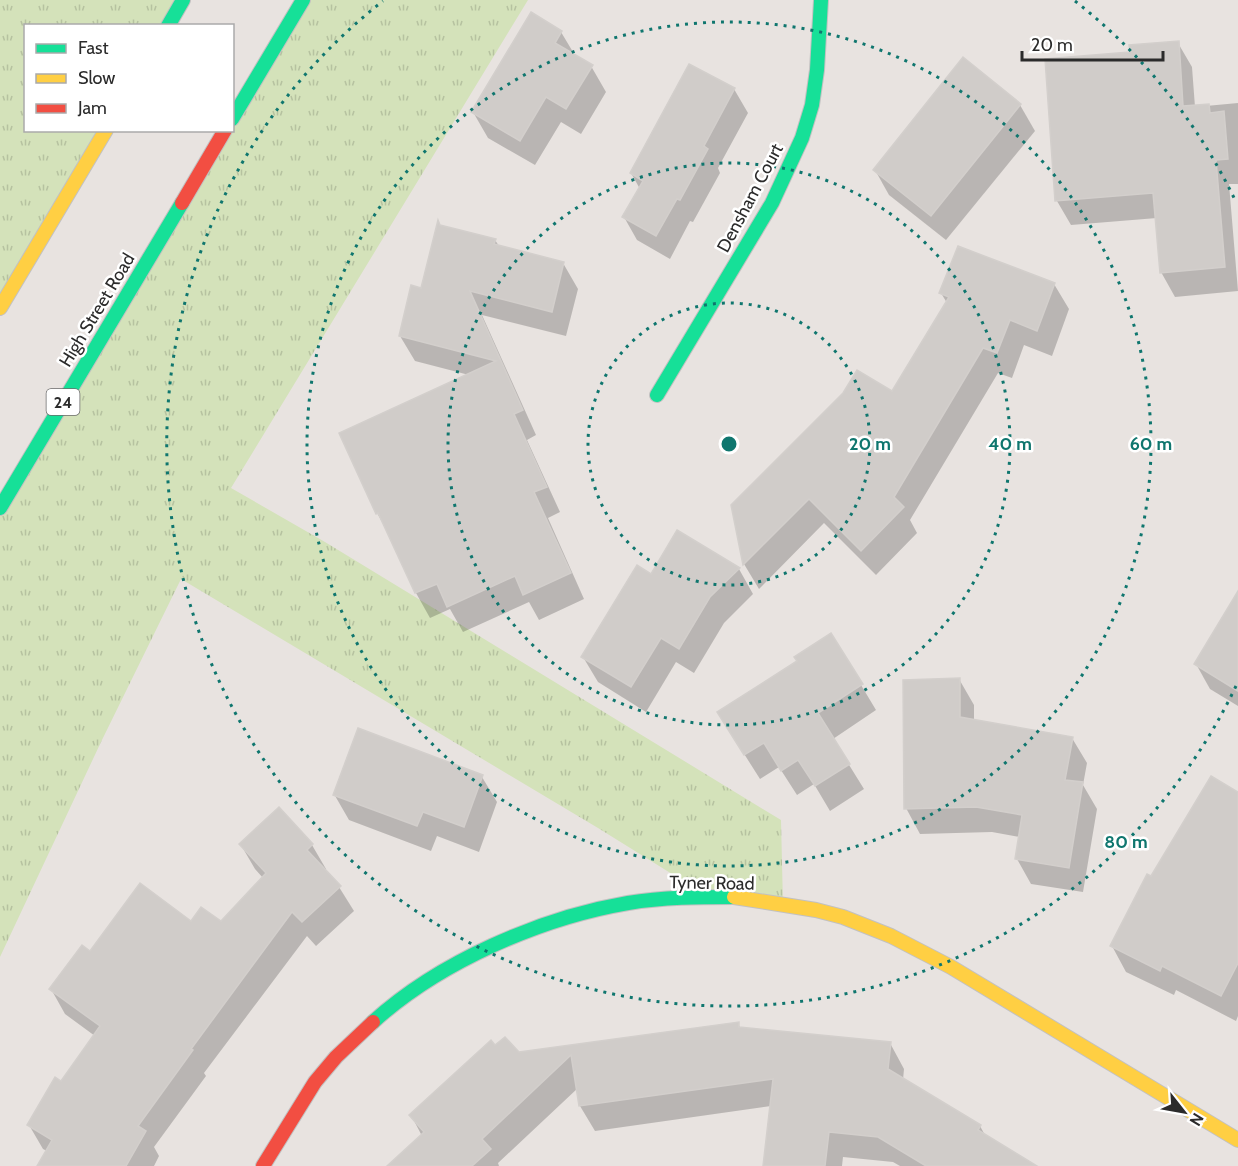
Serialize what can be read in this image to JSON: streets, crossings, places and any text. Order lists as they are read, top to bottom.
{
  "streets": {
    "street": [
      "Densham Court",
      "High Street Road",
      "24",
      "Tyner Road"
    ]
  },
  "legend": ["Fast", "Slow", "Jam"],
  "scale_bar": "20 m",
  "north": "bottom right",
  "rings": [
    "20 m",
    "40 m",
    "60 m",
    "80 m"
  ]
}
